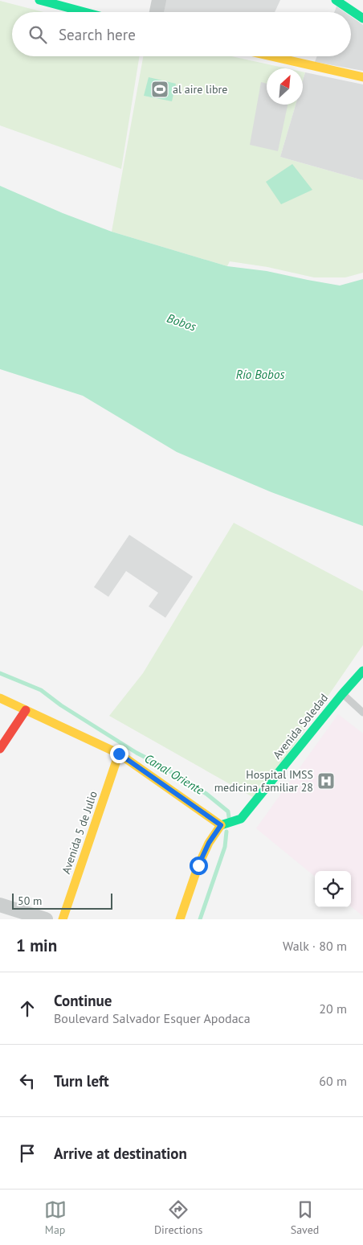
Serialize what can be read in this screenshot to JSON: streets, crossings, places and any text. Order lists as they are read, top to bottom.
{
  "streets": {
    "street": ["Avenida Soledad", "Avenida 5 de Julio"]
  },
  "water": ["Bobos", "Río Bobos", "Canal Oriente"],
  "places": {
    "sports": ["al aire libre"],
    "hospital": ["Hospital IMSS medicina familiar 28"]
  },
  "scale_bar": "50 m",
  "north": "top right",
  "page": {
    "search": "Search here",
    "scale": "50 m",
    "heading": ["1 min", "Walk · 80 m"],
    "list": [
      ["Continue", "Boulevard Salvador Esquer Apodaca", "20 m"],
      ["Turn left", "60 m"],
      "Arrive at destination"
    ],
    "nav": ["Map", "Directions", "Saved"]
  }
}
